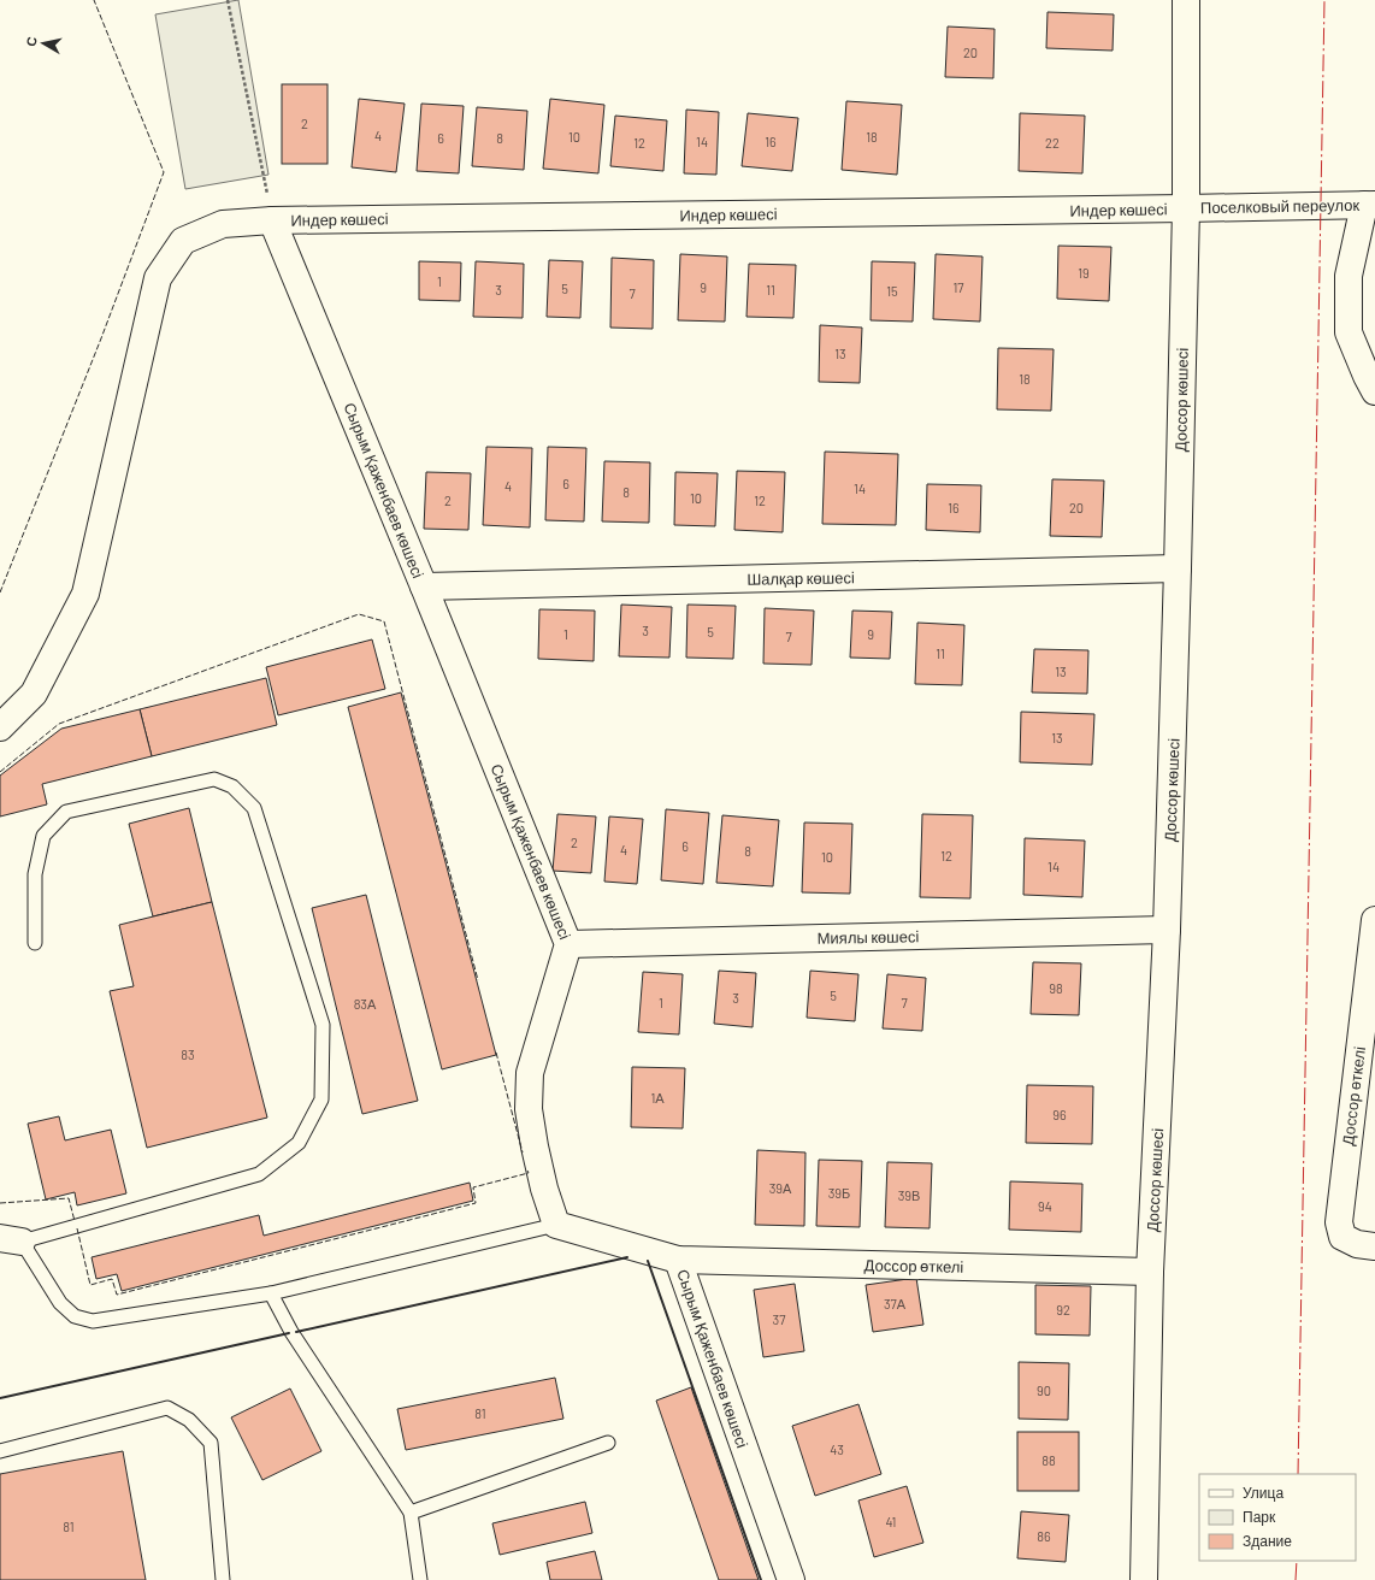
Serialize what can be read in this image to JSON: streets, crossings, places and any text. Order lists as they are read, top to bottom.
{
  "streets": {
    "street": [
      "Поселковый переулок",
      "Индер көшесі",
      "Доссор көшесі",
      "Сырым Қаженбаев көшесі",
      "Шалқар көшесі",
      "Миялы көшесі",
      "Доссор өткелі"
    ]
  },
  "crossings": [
    ["Поселковый переулок", "Индер көшесі"],
    ["Поселковый переулок", "Доссор көшесі"],
    ["Индер көшесі", "Доссор көшесі"],
    ["Индер көшесі", "Сырым Қаженбаев көшесі"],
    ["Доссор көшесі", "Шалқар көшесі"],
    ["Доссор көшесі", "Миялы көшесі"],
    ["Доссор көшесі", "Доссор өткелі"],
    ["Сырым Қаженбаев көшесі", "Шалқар көшесі"],
    ["Сырым Қаженбаев көшесі", "Миялы көшесі"],
    ["Сырым Қаженбаев көшесі", "Доссор өткелі"]
  ],
  "house_numbers": [
    "20",
    "2",
    "4",
    "10",
    "18",
    "6",
    "8",
    "14",
    "16",
    "12",
    "22",
    "19",
    "1",
    "9",
    "17",
    "5",
    "3",
    "11",
    "15",
    "7",
    "13",
    "18",
    "6",
    "4",
    "14",
    "8",
    "10",
    "2",
    "12",
    "16",
    "20",
    "3",
    "5",
    "1",
    "9",
    "7",
    "11",
    "13",
    "13",
    "2",
    "6",
    "4",
    "8",
    "12",
    "10",
    "14",
    "98",
    "5",
    "3",
    "1",
    "7",
    "83А",
    "83",
    "1А",
    "96",
    "39А",
    "39Б",
    "39В",
    "94",
    "37А",
    "92",
    "37",
    "90",
    "81",
    "43",
    "88",
    "41",
    "81",
    "86"
  ],
  "legend": ["Улица", "Парк", "Здание"],
  "north": "left"
}
